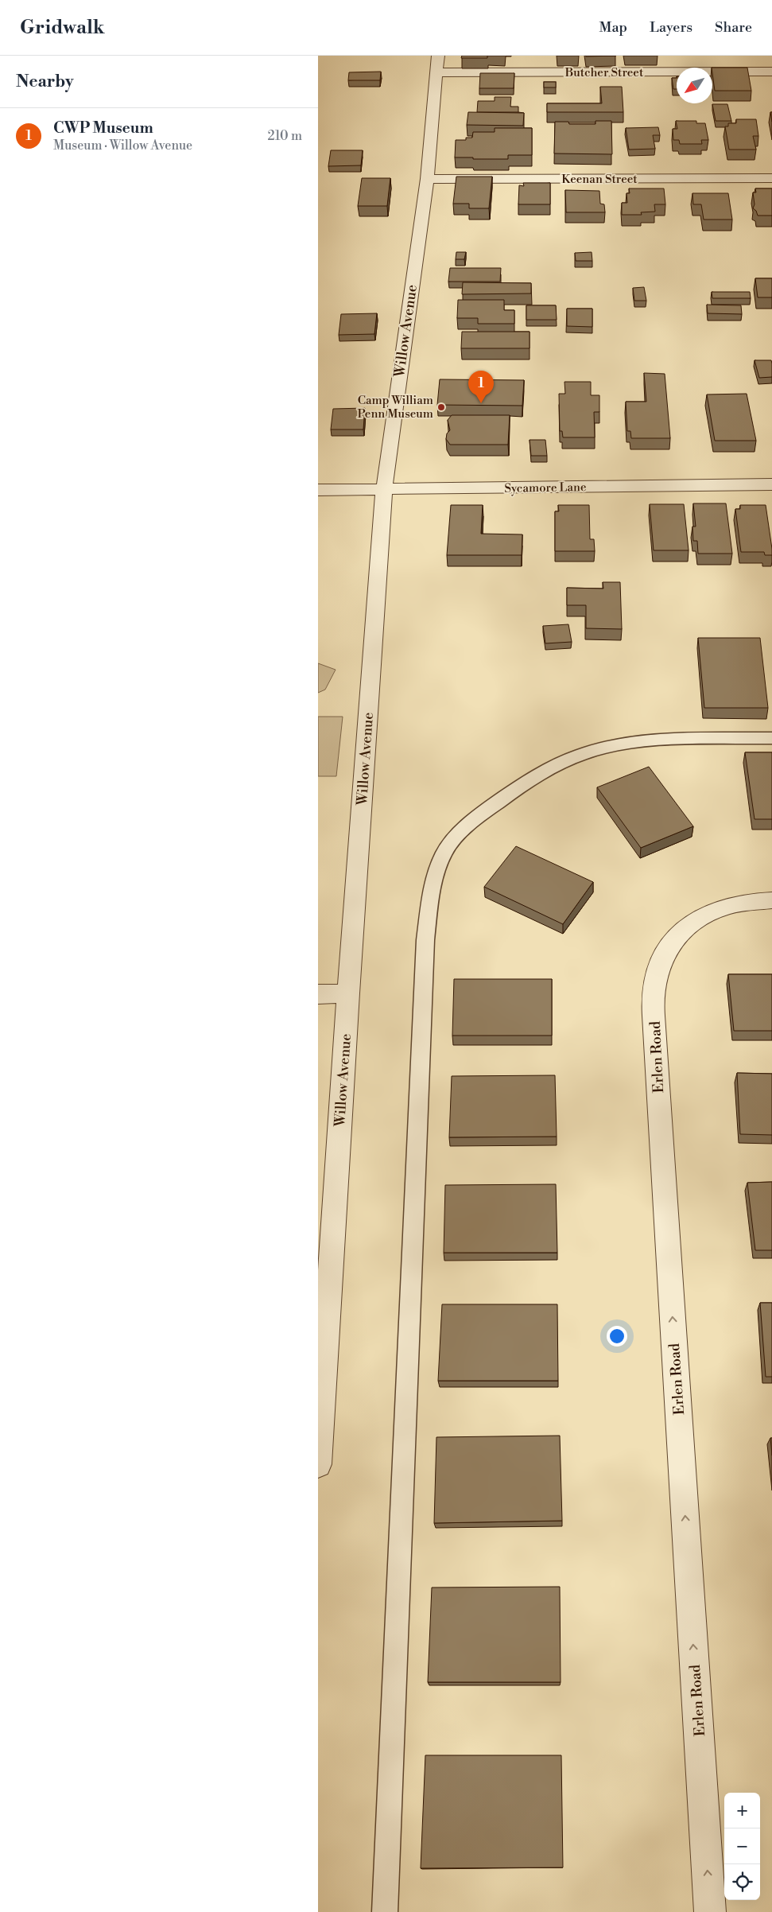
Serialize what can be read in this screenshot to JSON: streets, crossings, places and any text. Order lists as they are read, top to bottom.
{
  "streets": {
    "street": [
      "Butcher Street",
      "Keenan Street",
      "Willow Avenue",
      "Sycamore Lane",
      "Erlen Road"
    ]
  },
  "crossings": [
    ["Butcher Street", "Willow Avenue"],
    ["Keenan Street", "Willow Avenue"],
    ["Willow Avenue", "Sycamore Lane"]
  ],
  "one_way": ["Erlen Road"],
  "places": ["Camp William Penn Museum"],
  "north": "bottom left",
  "page": {
    "header": "Gridwalk",
    "nav": ["Map", "Layers", "Share"],
    "heading": "Nearby",
    "list": [
      {
        "mark": "1",
        "name": "CWP Museum",
        "note": "Museum · Willow Avenue",
        "value": "210 m"
      }
    ],
    "pins": "1",
    "map_buttons": ["+", "−"]
  }
}
